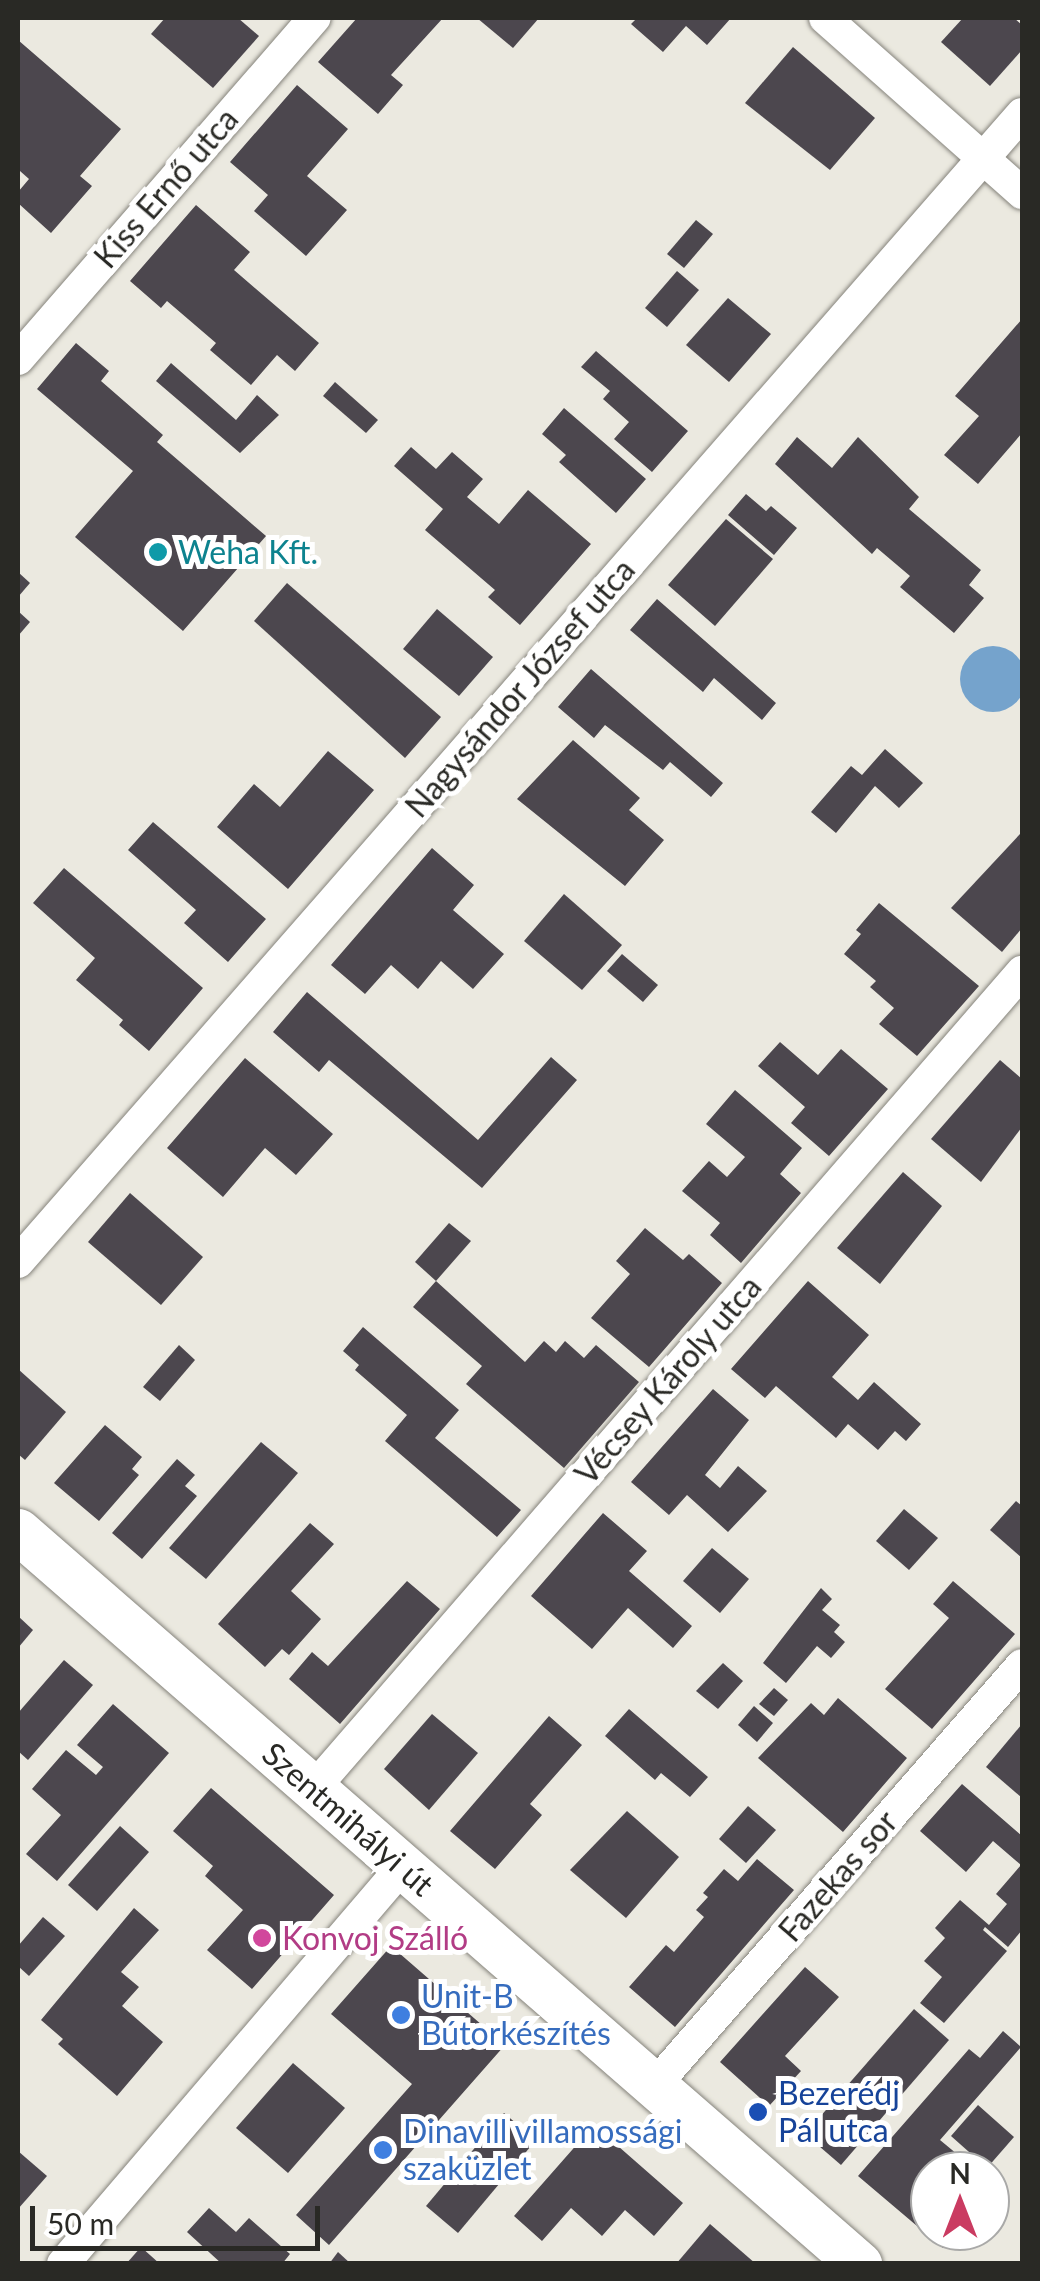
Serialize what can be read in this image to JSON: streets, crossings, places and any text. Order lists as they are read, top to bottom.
{
  "streets": {
    "main road": ["Szentmihályi út"],
    "street": [
      "Kiss Ernő utca",
      "Nagysándor József utca",
      "Vécsey Károly utca",
      "Fazekas sor"
    ]
  },
  "crossings": [
    ["Vécsey Károly utca", "Szentmihályi út"],
    ["Szentmihályi út", "Fazekas sor"]
  ],
  "places": [
    "Weha Kft.",
    "Konvoj Szálló",
    "Unit-B Bútorkészítés",
    "Bezerédj Pál utca",
    "Dinavill villamossági szaküzlet"
  ],
  "scale_bar": "50 m",
  "north": "top"
}
